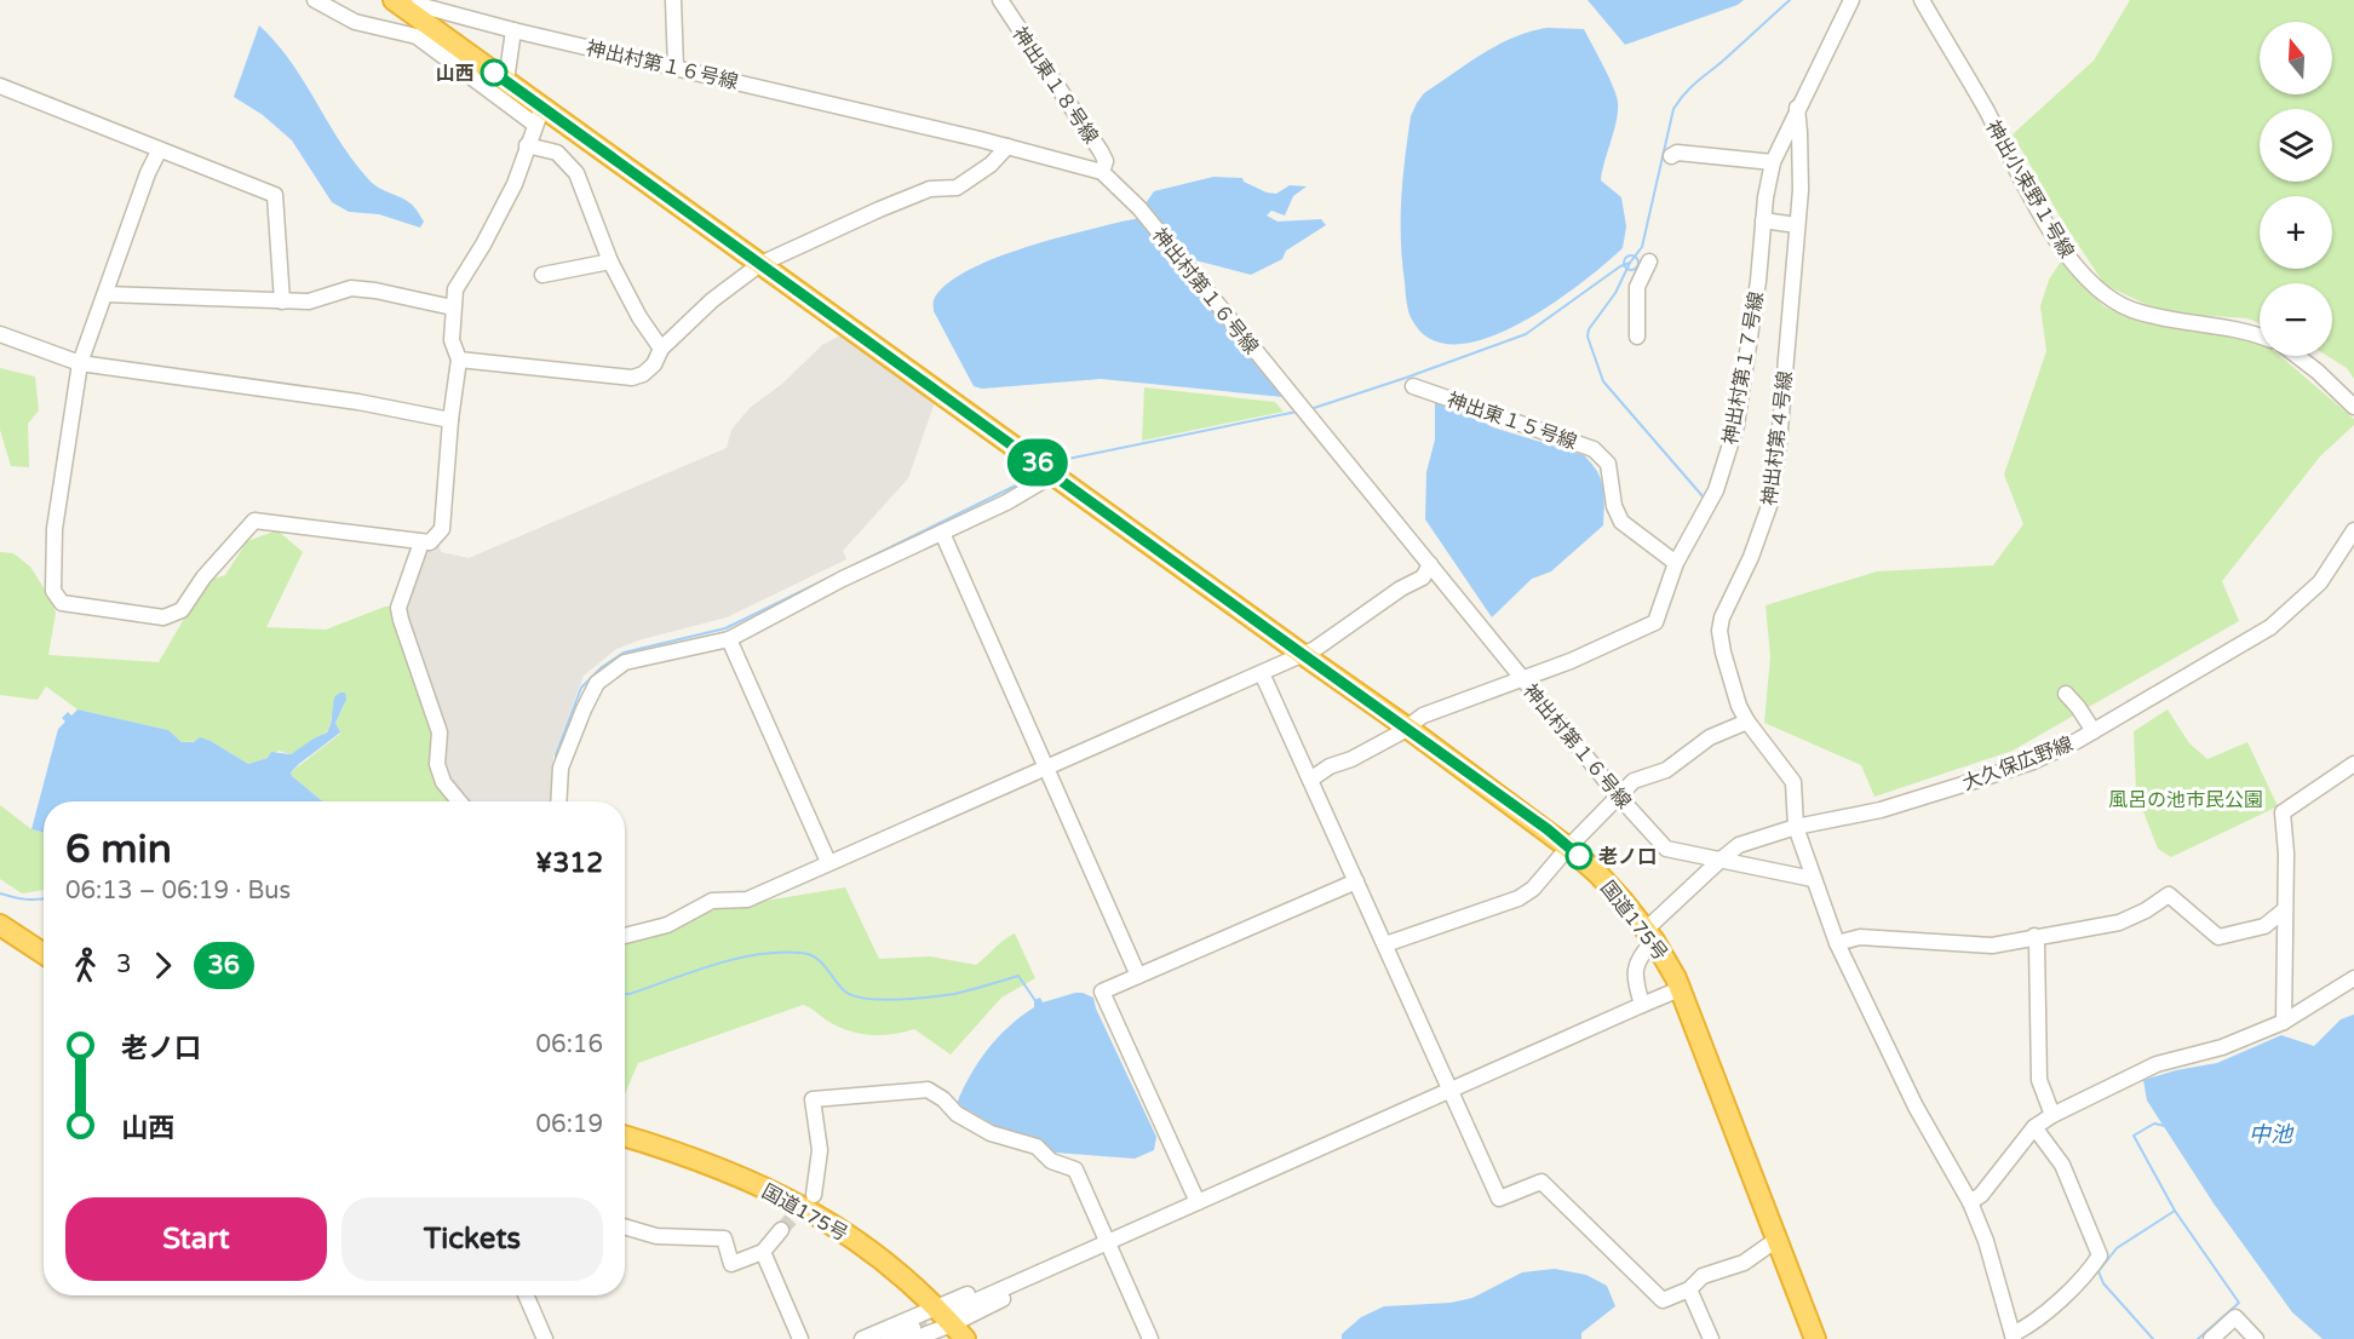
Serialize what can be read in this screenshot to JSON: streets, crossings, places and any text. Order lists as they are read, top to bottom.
{
  "streets": {
    "highway": ["国道175号"],
    "street": [
      "神出村第１６号線",
      "神出東１８号線",
      "神出小束野１号線",
      "神出村第１７号線",
      "神出東１５号線",
      "神出村第４号線",
      "大久保広野線"
    ]
  },
  "crossings": [
    ["神出村第１６号線", "神出東１８号線"],
    ["神出村第１６号線", "神出村第１７号線"],
    ["神出村第１６号線", "神出村第４号線"],
    ["神出村第１６号線", "大久保広野線"],
    ["神出村第１６号線", "国道175号"],
    ["神出村第１７号線", "神出東１５号線"],
    ["神出村第１７号線", "神出村第４号線"],
    ["神出村第１７号線", "国道175号"],
    ["神出村第４号線", "大久保広野線"],
    ["大久保広野線", "国道175号"]
  ],
  "water": ["中池"],
  "parks": ["風呂の池市民公園"],
  "places": ["山西", "老ノ口"],
  "lines": ["bus line 36"],
  "north": "top",
  "page": {
    "on_map": "36",
    "map_buttons": ["+", "−"],
    "heading": ["6 min", "06:13 – 06:19 · Bus", "¥312"],
    "legs": ["3", "36"],
    "list": [
      {
        "name": "老ノ口",
        "value": "06:16"
      },
      {
        "name": "山西",
        "value": "06:19"
      }
    ],
    "buttons": ["Start", "Tickets"]
  }
}
